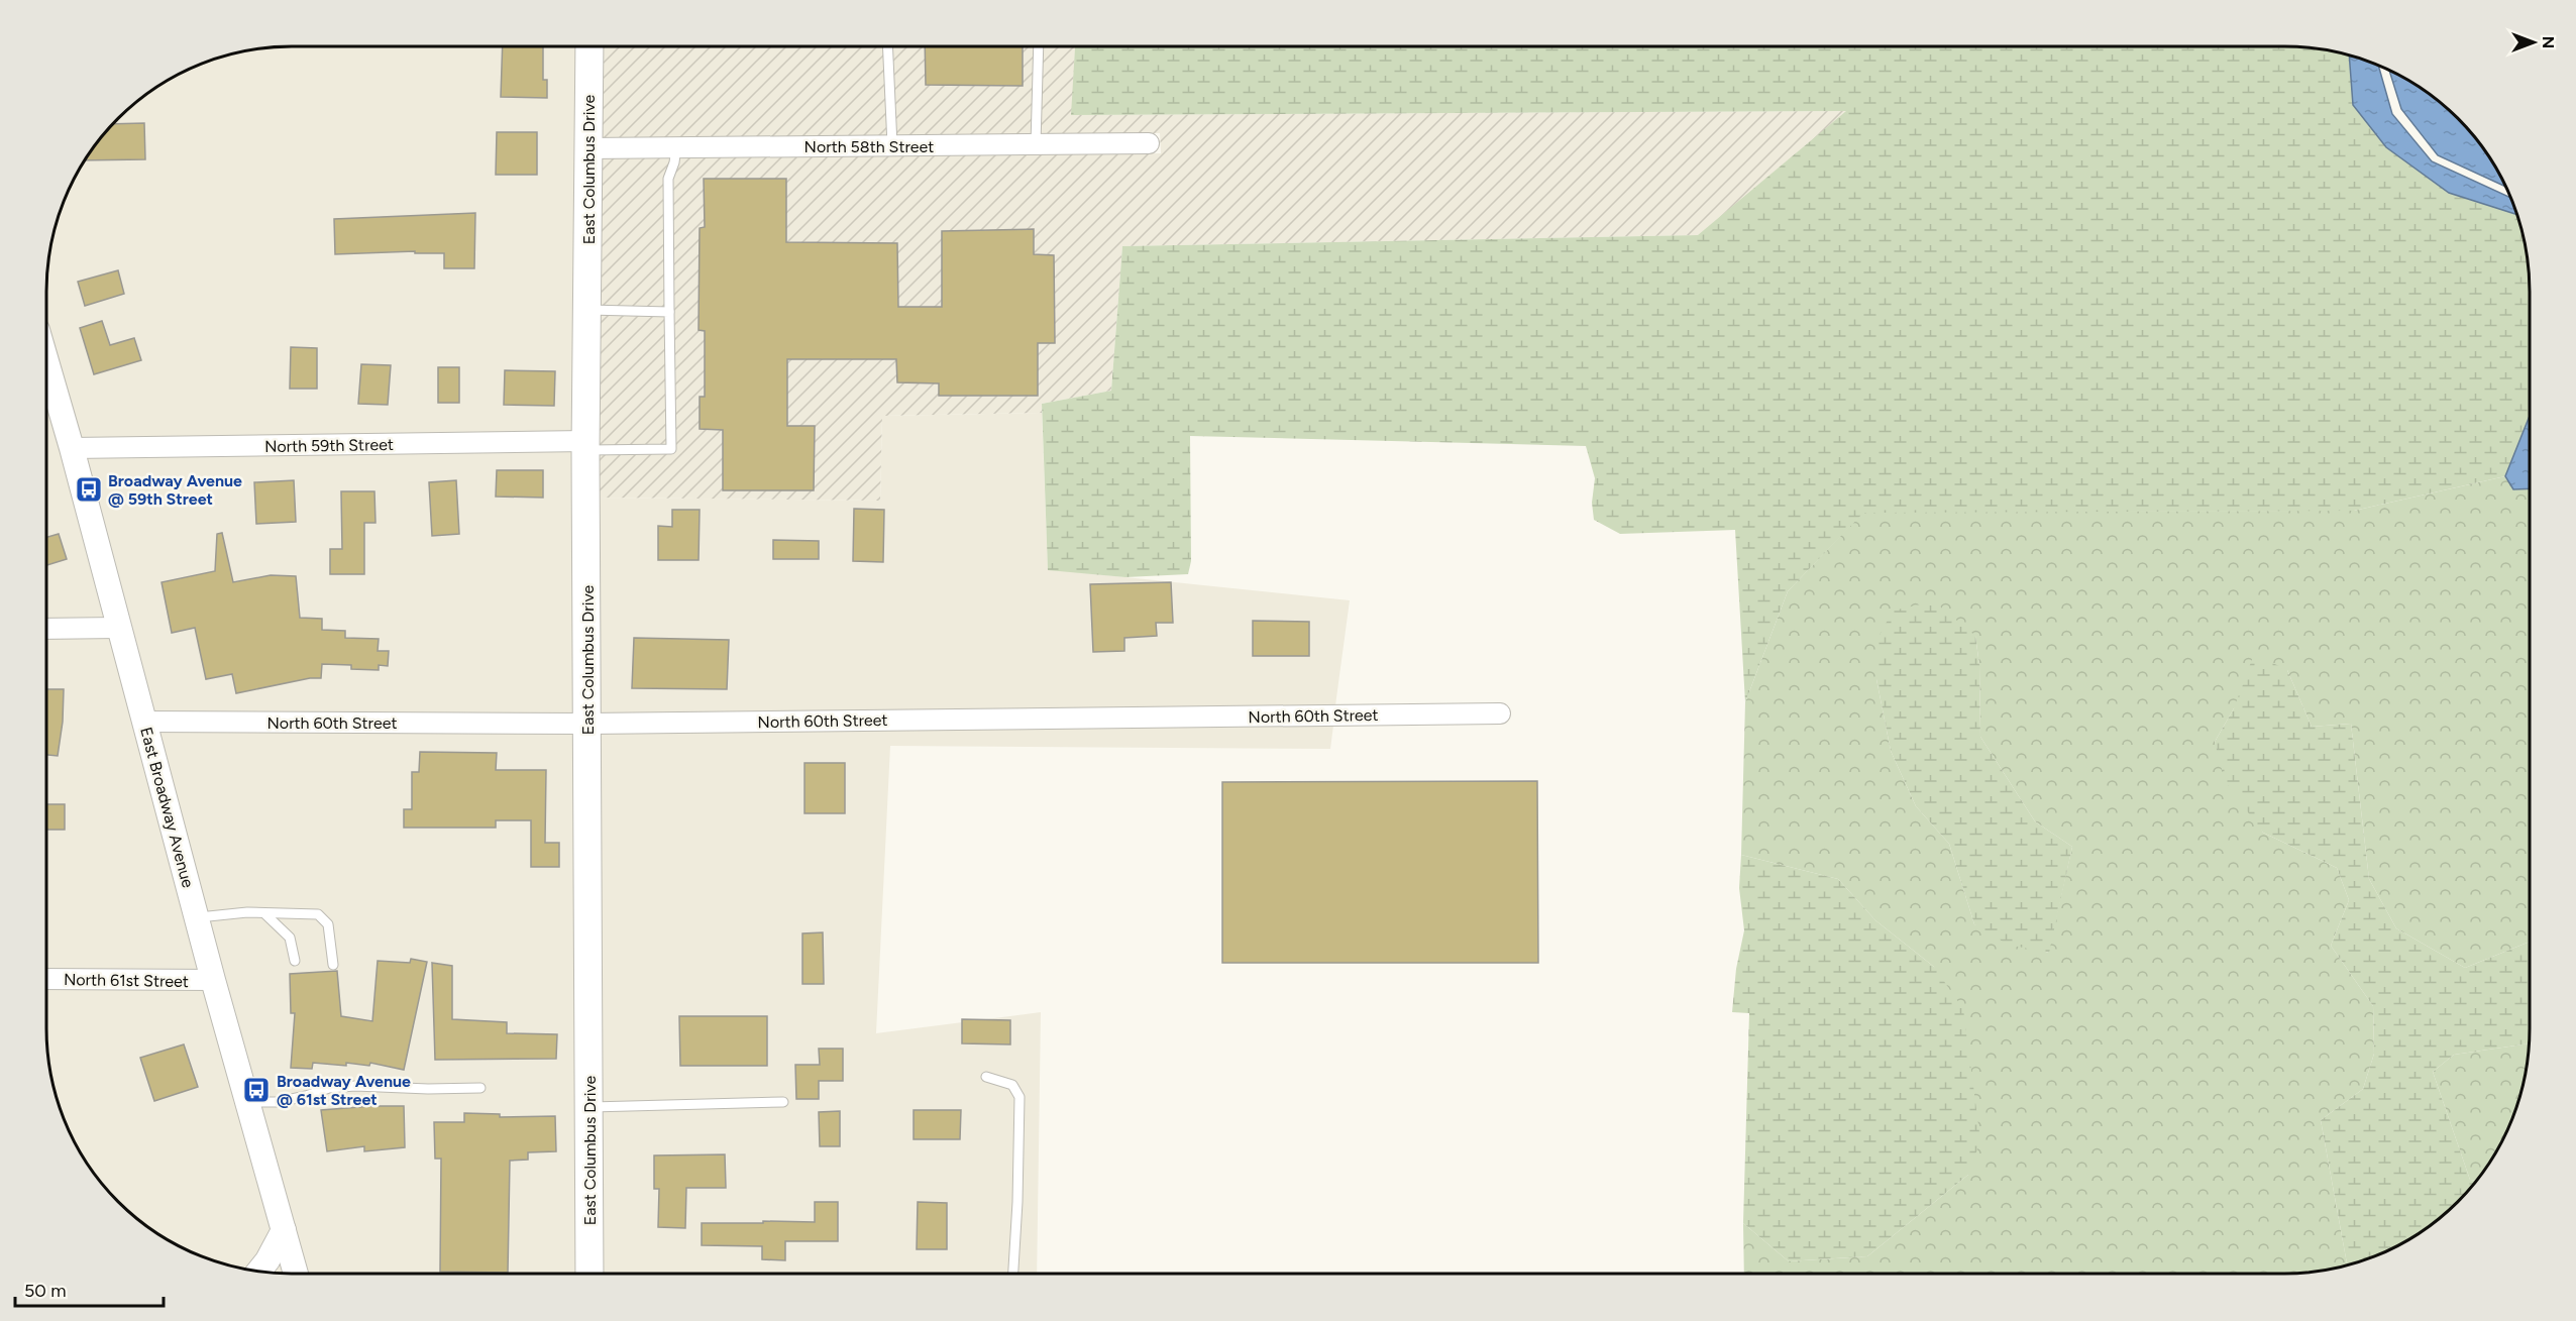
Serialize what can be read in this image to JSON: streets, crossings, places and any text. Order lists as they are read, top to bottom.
{
  "streets": {
    "main road": ["East Columbus Drive"],
    "street": [
      "North 58th Street",
      "North 59th Street",
      "North 60th Street",
      "East Broadway Avenue",
      "North 61st Street"
    ]
  },
  "crossings": [
    ["North 58th Street", "East Columbus Drive"],
    ["East Columbus Drive", "North 59th Street"],
    ["East Columbus Drive", "North 60th Street"],
    ["North 59th Street", "East Broadway Avenue"],
    ["North 60th Street", "East Broadway Avenue"],
    ["East Broadway Avenue", "North 61st Street"]
  ],
  "places": {
    "bus stop": ["Broadway Avenue @ 59th Street", "Broadway Avenue @ 61st Street"]
  },
  "scale_bar": "50 m",
  "north": "right"
}
